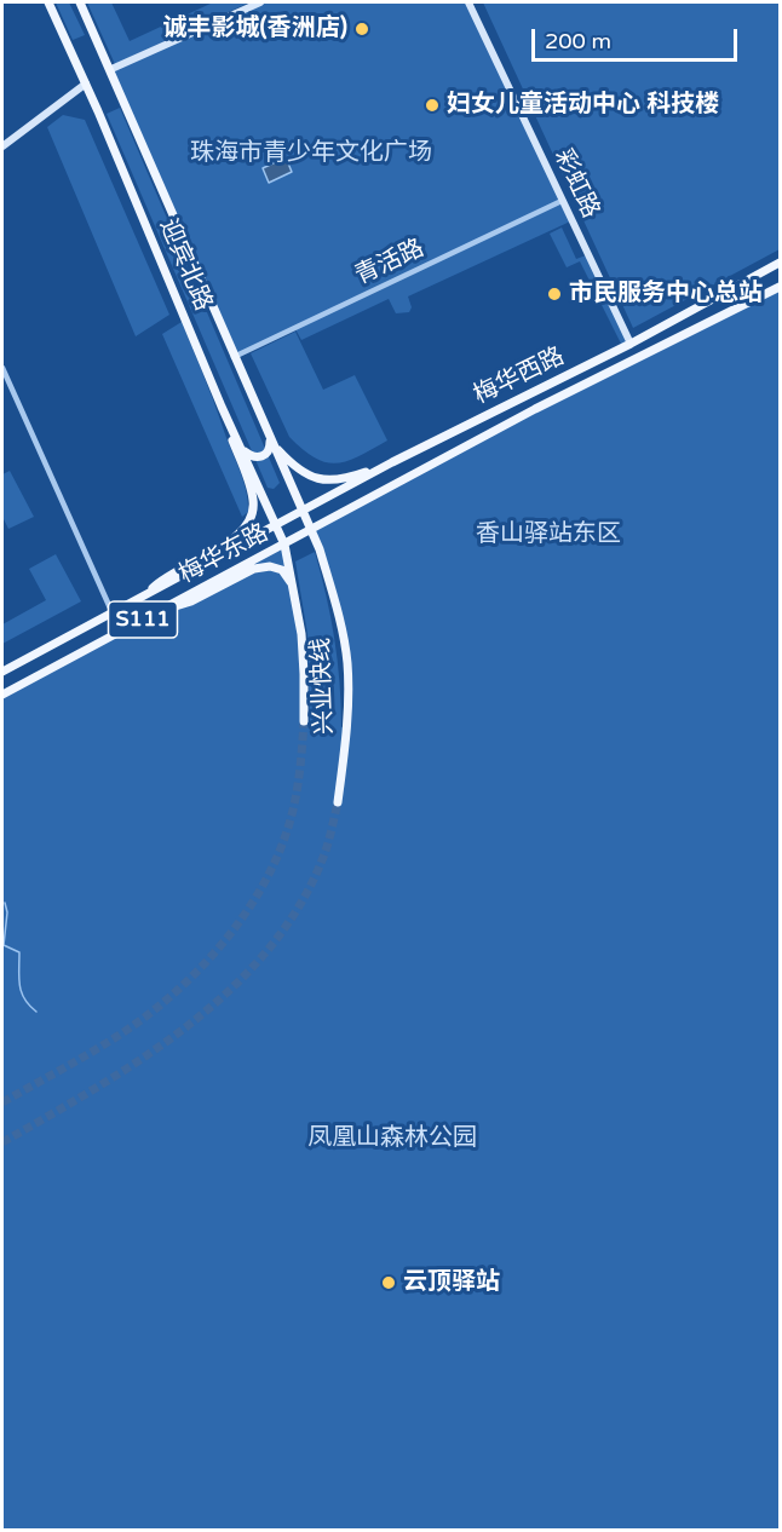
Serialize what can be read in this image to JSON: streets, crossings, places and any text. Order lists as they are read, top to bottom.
{
  "streets": {
    "main road": [
      "迎宾北路",
      "梅华西路",
      "梅华东路",
      "S111",
      "兴业快线"
    ],
    "street": ["彩虹路", "青活路"]
  },
  "crossings": [
    ["彩虹路", "青活路"],
    ["彩虹路", "梅华西路"],
    ["青活路", "迎宾北路"],
    ["迎宾北路", "梅华西路"],
    ["迎宾北路", "梅华东路"],
    ["迎宾北路", "兴业快线"],
    ["梅华西路", "梅华东路"],
    ["梅华西路", "兴业快线"],
    ["梅华东路", "兴业快线"]
  ],
  "parks": ["珠海市青少年文化广场", "香山驿站东区", "凤凰山森林公园"],
  "places": [
    "诚丰影城(香洲店)",
    "妇女儿童活动中心 科技楼",
    "市民服务中心总站",
    "云顶驿站"
  ],
  "scale_bar": "200 m"
}
